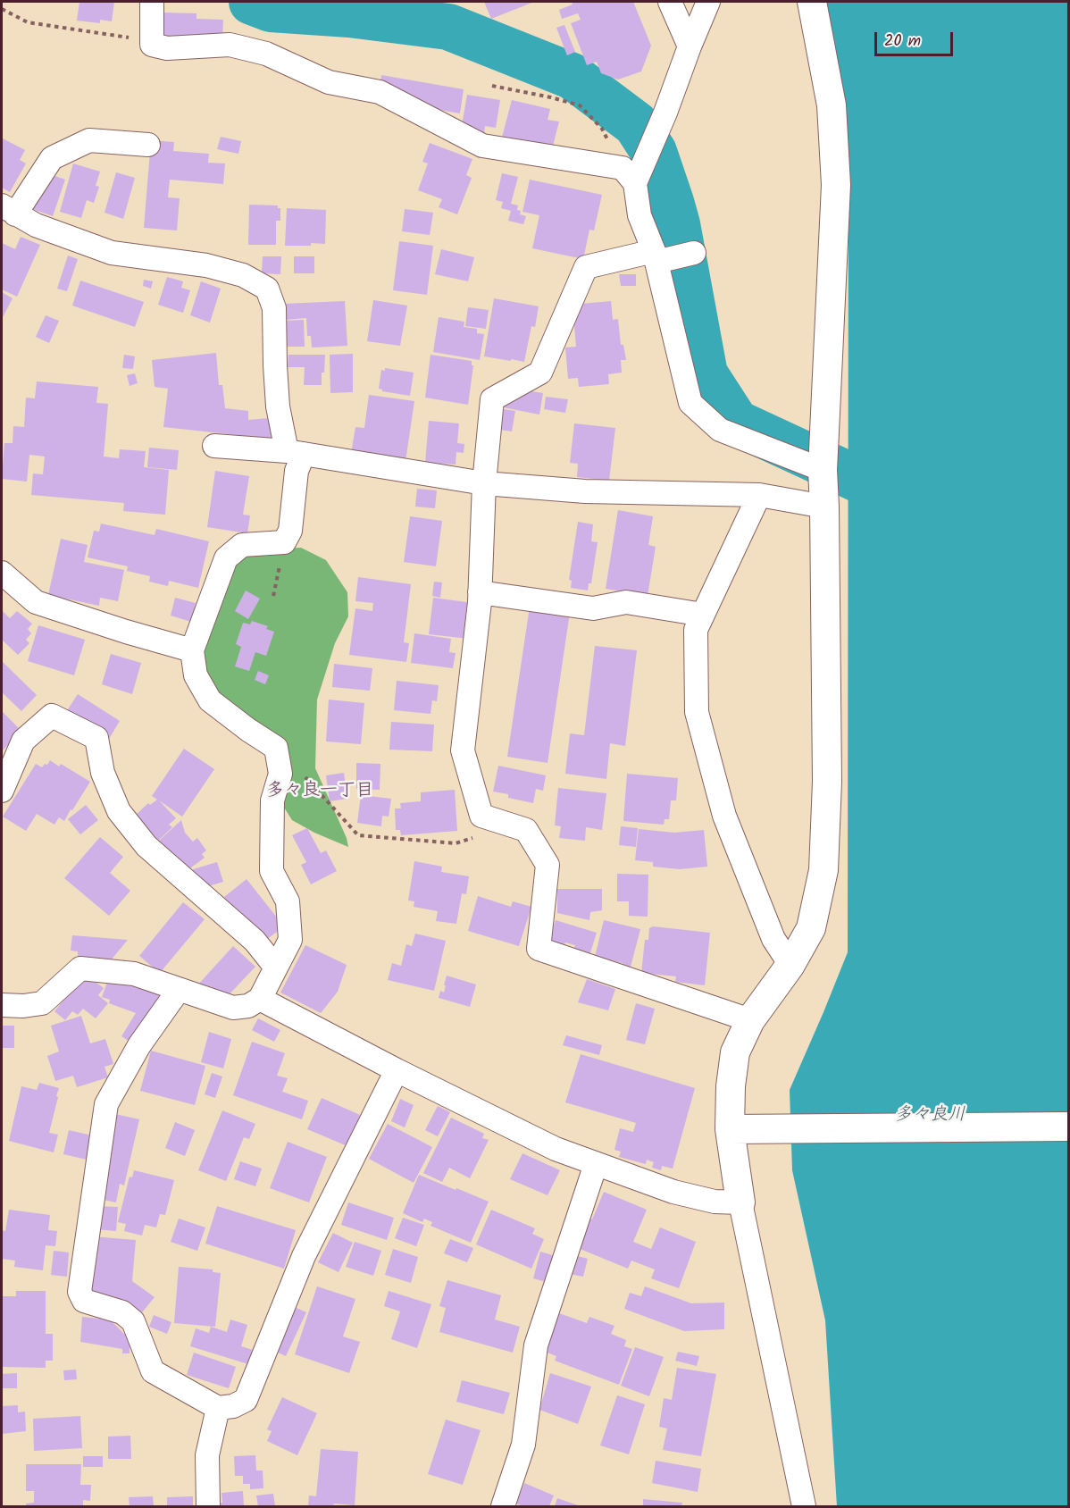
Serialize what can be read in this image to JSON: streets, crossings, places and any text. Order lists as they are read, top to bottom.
{
  "districts": ["多々良一丁目"],
  "water": ["多々良川"],
  "scale_bar": "20 m"
}
